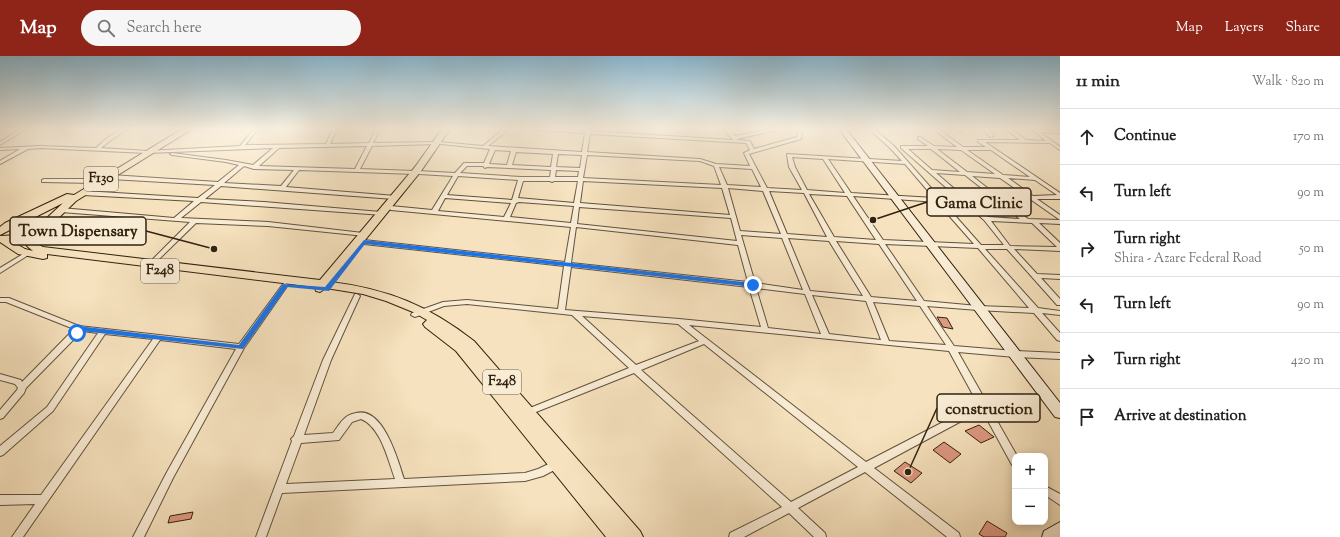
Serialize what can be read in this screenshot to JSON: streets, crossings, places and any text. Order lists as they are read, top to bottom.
{
  "streets": {
    "main road": ["F130", "F248"]
  },
  "crossings": [
    ["F130", "F248"]
  ],
  "places": ["Gama Clinic", "Town Dispensary", "construction"],
  "page": {
    "header": "Map",
    "search": "Search here",
    "nav": ["Map", "Layers", "Share"],
    "heading": ["11 min", "Walk · 820 m"],
    "list": [
      ["Continue", "170 m"],
      ["Turn left", "90 m"],
      ["Turn right", "Shira - Azare Federal Road", "50 m"],
      ["Turn left", "90 m"],
      ["Turn right", "420 m"],
      "Arrive at destination"
    ],
    "map_buttons": ["+", "−"]
  }
}
